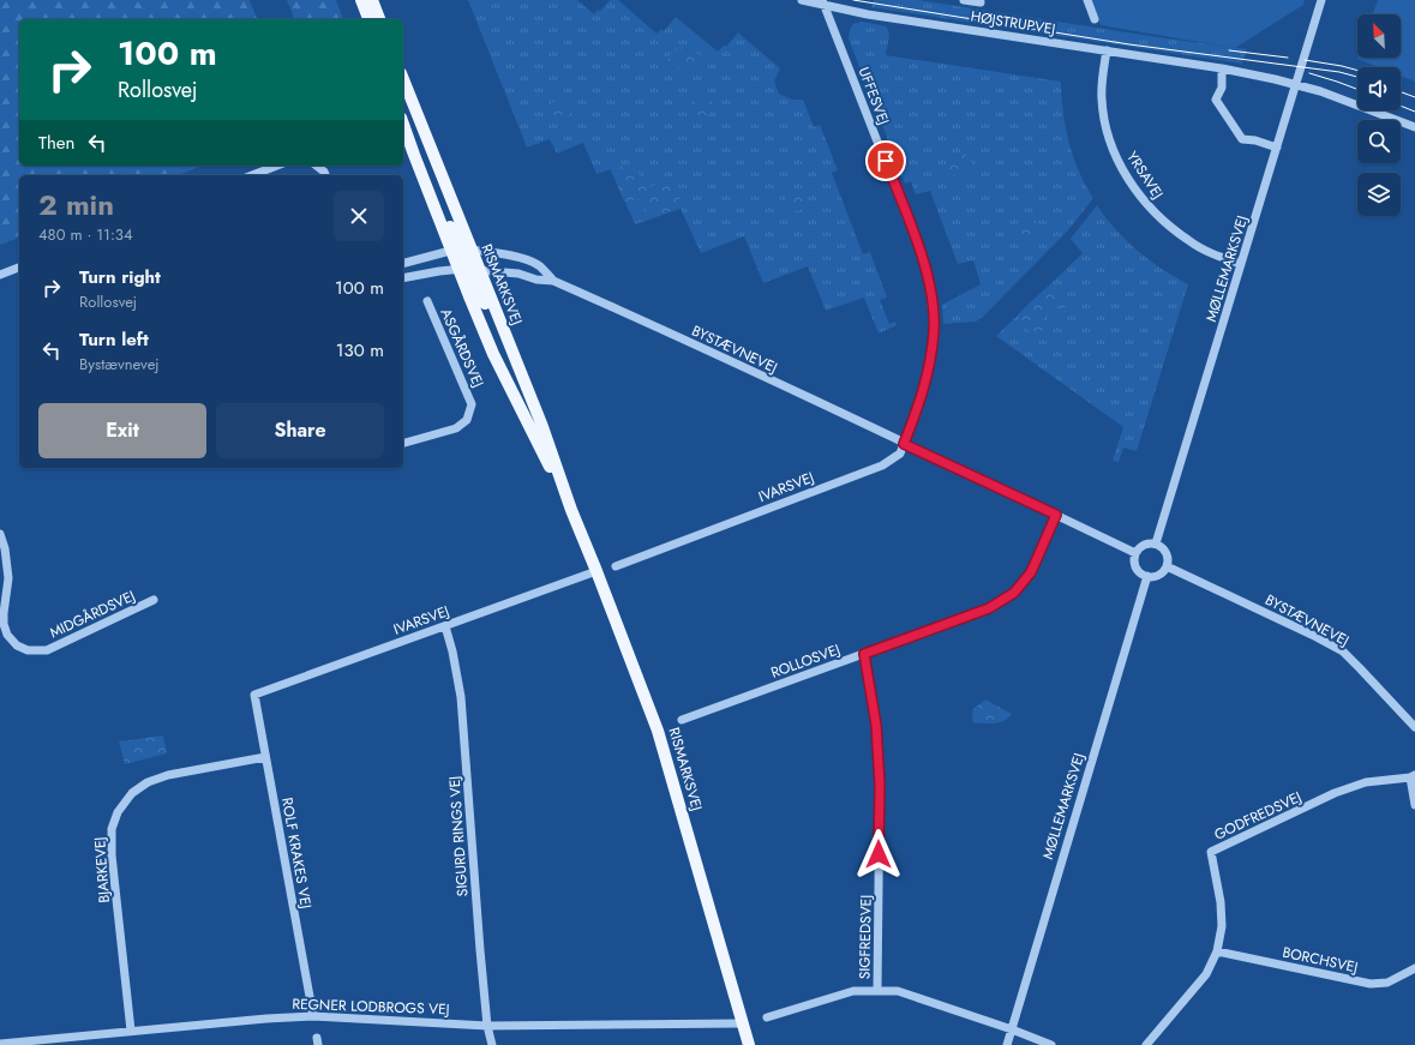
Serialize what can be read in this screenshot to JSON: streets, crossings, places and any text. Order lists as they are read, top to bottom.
{
  "streets": {
    "main road": ["RISMARKSVEJ"],
    "street": [
      "HØJSTRUPVEJ",
      "UFFESVEJ",
      "YRSAVEJ",
      "MØLLEMARKSVEJ",
      "ASGÅRDSVEJ",
      "BYSTÆVNEVEJ",
      "IVARSVEJ",
      "MIDGÅRDSVEJ",
      "ROLLOSVEJ",
      "GODFREDSVEJ",
      "SIGURD RINGS VEJ",
      "ROLF KRAKES VEJ",
      "BJARKEVEJ",
      "SIGFREDSVEJ",
      "BORCHSVEJ",
      "REGNER LODBROGS VEJ"
    ]
  },
  "crossings": [
    ["HØJSTRUPVEJ", "UFFESVEJ"],
    ["HØJSTRUPVEJ", "YRSAVEJ"],
    ["HØJSTRUPVEJ", "MØLLEMARKSVEJ"],
    ["UFFESVEJ", "BYSTÆVNEVEJ"],
    ["UFFESVEJ", "IVARSVEJ"],
    ["YRSAVEJ", "MØLLEMARKSVEJ"],
    ["MØLLEMARKSVEJ", "BYSTÆVNEVEJ"],
    ["RISMARKSVEJ", "BYSTÆVNEVEJ"],
    ["RISMARKSVEJ", "IVARSVEJ"],
    ["RISMARKSVEJ", "REGNER LODBROGS VEJ"],
    ["BYSTÆVNEVEJ", "IVARSVEJ"],
    ["BYSTÆVNEVEJ", "ROLLOSVEJ"],
    ["IVARSVEJ", "SIGURD RINGS VEJ"],
    ["IVARSVEJ", "ROLF KRAKES VEJ"],
    ["ROLLOSVEJ", "SIGFREDSVEJ"],
    ["GODFREDSVEJ", "BORCHSVEJ"],
    ["SIGURD RINGS VEJ", "REGNER LODBROGS VEJ"],
    ["ROLF KRAKES VEJ", "BJARKEVEJ"],
    ["ROLF KRAKES VEJ", "REGNER LODBROGS VEJ"],
    ["BJARKEVEJ", "REGNER LODBROGS VEJ"]
  ],
  "north": "top left",
  "page": {
    "turn": ["100 m", "Rollosvej"],
    "then": "Then",
    "heading": ["2 min", "480 m · 11:34"],
    "list": [
      {
        "name": "Turn right",
        "note": "Rollosvej",
        "value": "100 m"
      },
      {
        "name": "Turn left",
        "note": "Bystævnevej",
        "value": "130 m"
      }
    ],
    "buttons": ["Exit", "Share"]
  }
}
